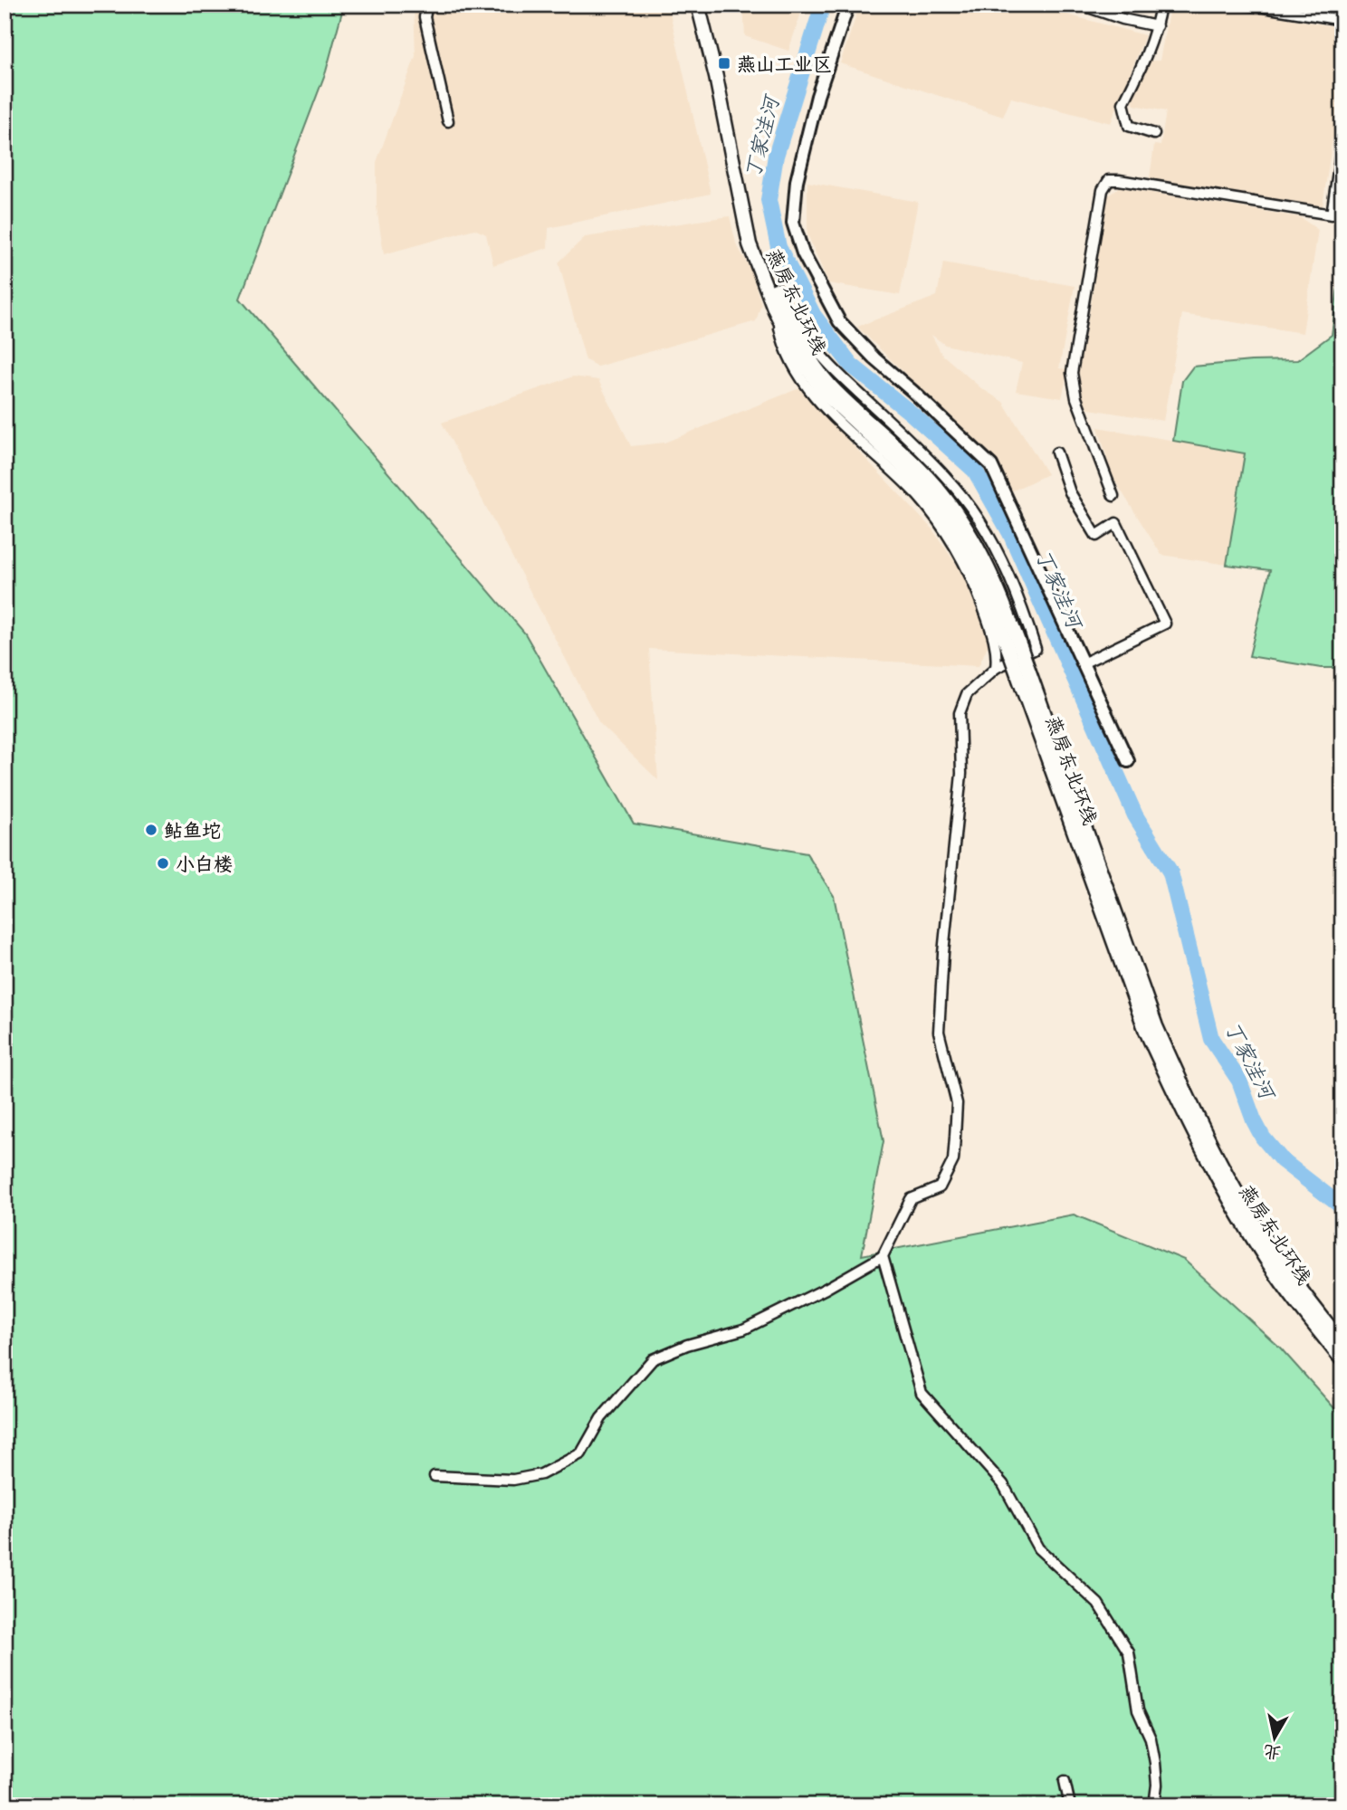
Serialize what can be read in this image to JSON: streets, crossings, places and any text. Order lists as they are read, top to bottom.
{
  "streets": {
    "main road": ["燕房东北环线"]
  },
  "water": ["丁家洼河"],
  "places": {
    "transit": ["燕山工业区"],
    "other": ["鲇鱼坨", "小白楼"]
  },
  "north": "bottom"
}
